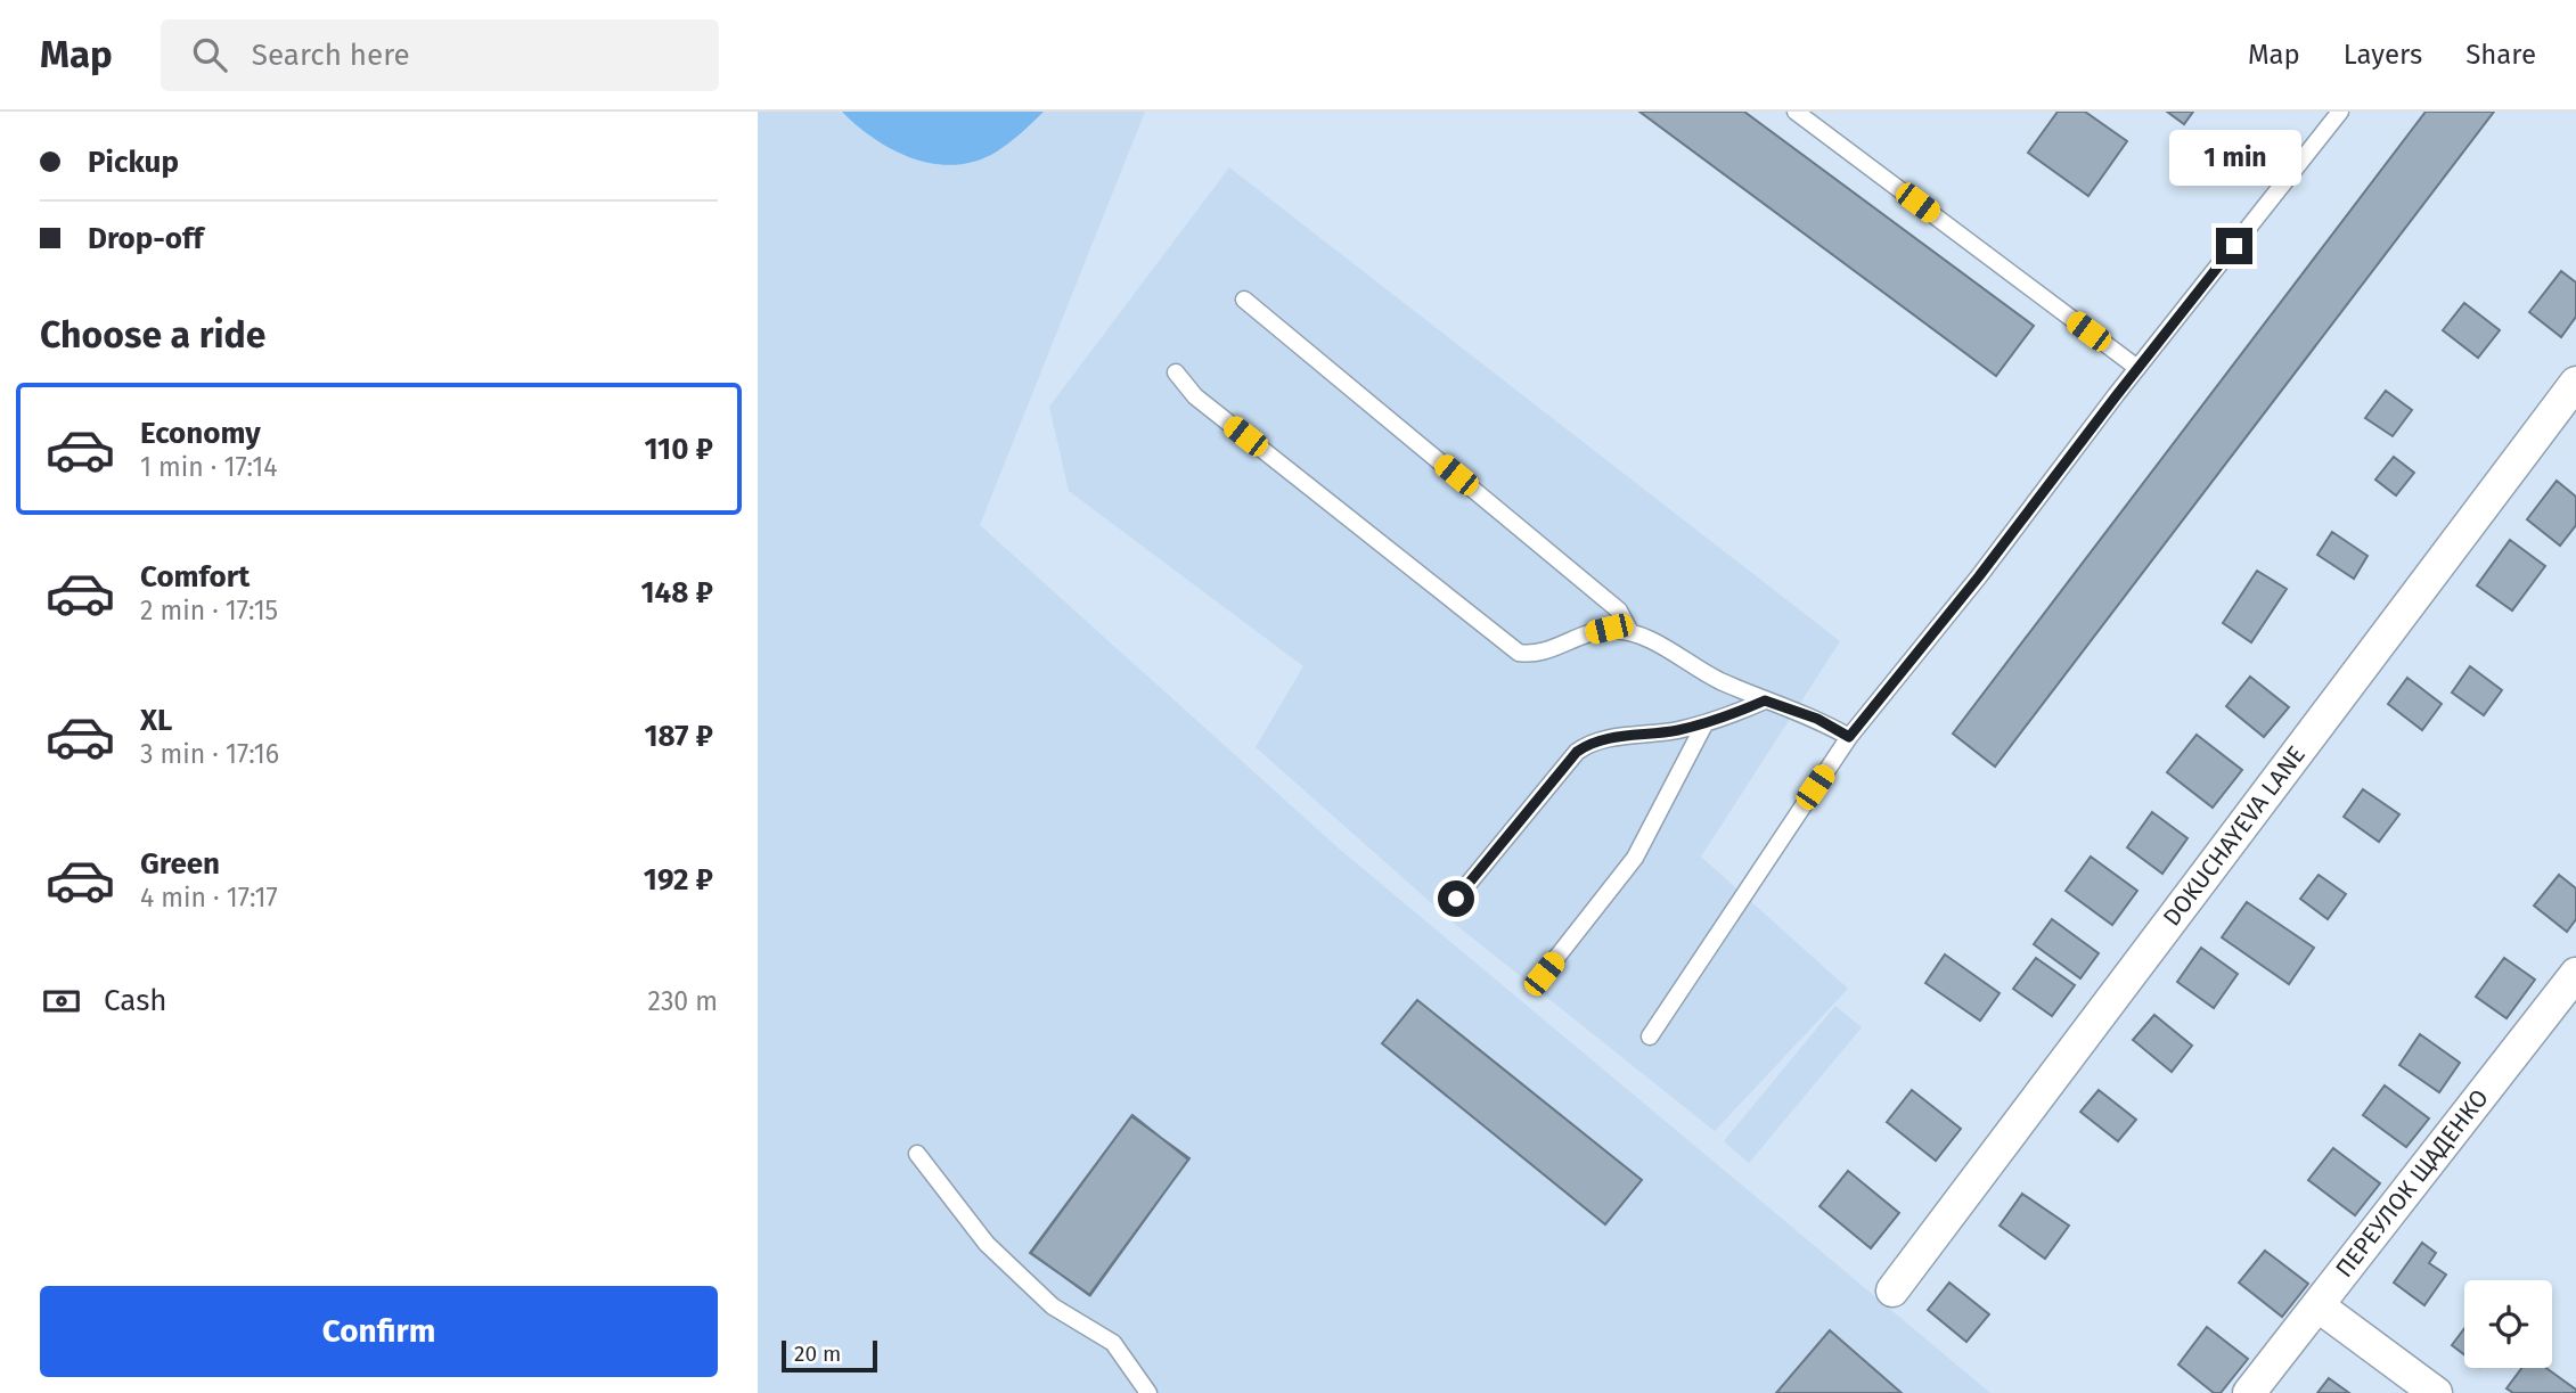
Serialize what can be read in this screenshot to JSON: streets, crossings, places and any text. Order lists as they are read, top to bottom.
{
  "streets": {
    "street": ["DOKUCHAYEVA LANE", "ПЕРЕУЛОК ЩАДЕНКО"]
  },
  "scale_bar": "20 m",
  "page": {
    "header": "Map",
    "search": "Search here",
    "nav": ["Map", "Layers", "Share"],
    "banner": ["Pickup", "Drop-off"],
    "bubble": "1 min",
    "heading": "Choose a ride",
    "list": [
      {
        "name": "Economy",
        "note": "1 min · 17:14",
        "value": "110 ₽"
      },
      {
        "name": "Comfort",
        "note": "2 min · 17:15",
        "value": "148 ₽"
      },
      {
        "name": "XL",
        "note": "3 min · 17:16",
        "value": "187 ₽"
      },
      {
        "name": "Green",
        "note": "4 min · 17:17",
        "value": "192 ₽"
      }
    ],
    "pay": ["Cash", "230 m"],
    "buttons": "Confirm",
    "scale": "20 m"
  }
}
